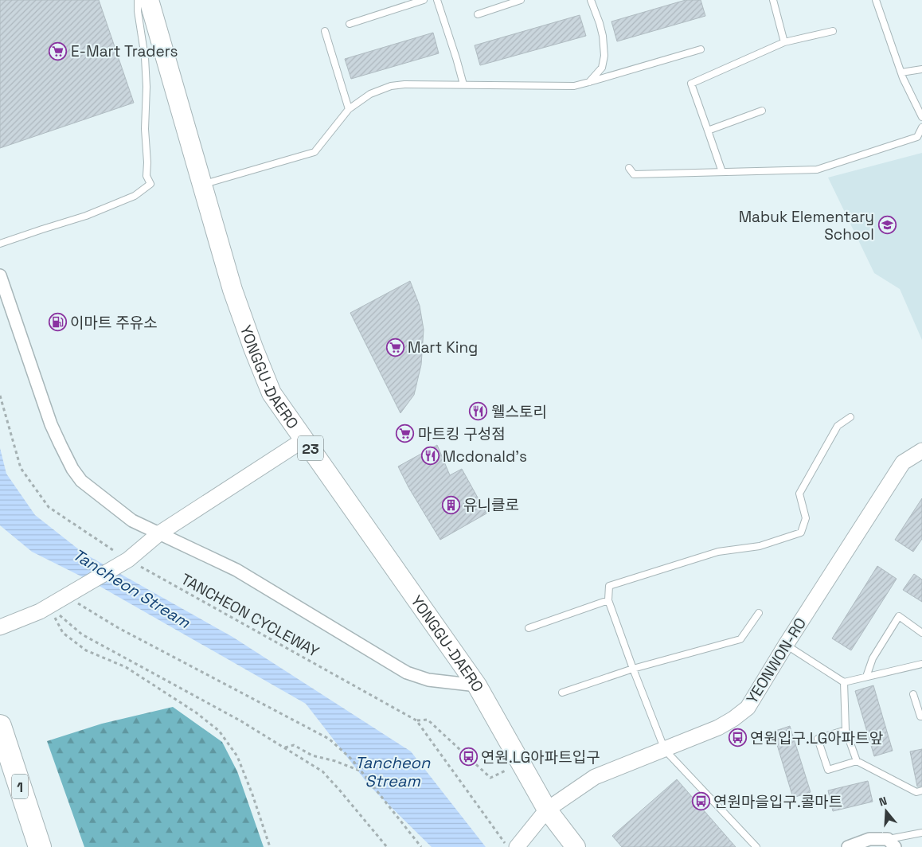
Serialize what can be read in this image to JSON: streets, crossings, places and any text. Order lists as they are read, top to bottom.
{
  "streets": {
    "highway": ["1"],
    "main road": ["YONGGU-DAERO", "23"],
    "street": ["YEONWON-RO"],
    "path": ["TANCHEON CYCLEWAY"]
  },
  "crossings": [
    ["YONGGU-DAERO", "YEONWON-RO"]
  ],
  "water": ["Tancheon Stream"],
  "places": {
    "supermarket": ["E-Mart Traders", "Mart King", "마트킹 구성점"],
    "school or university": ["Mabuk Elementary School"],
    "fuel station": ["이마트 주유소"],
    "restaurant": ["웰스토리", "Mcdonald's"],
    "building": ["유니클로"],
    "bus stop": ["연원입구.LG아파트앞", "연원.LG아파트입구", "연원마을입구.콜마트"]
  },
  "north": "top"
}
